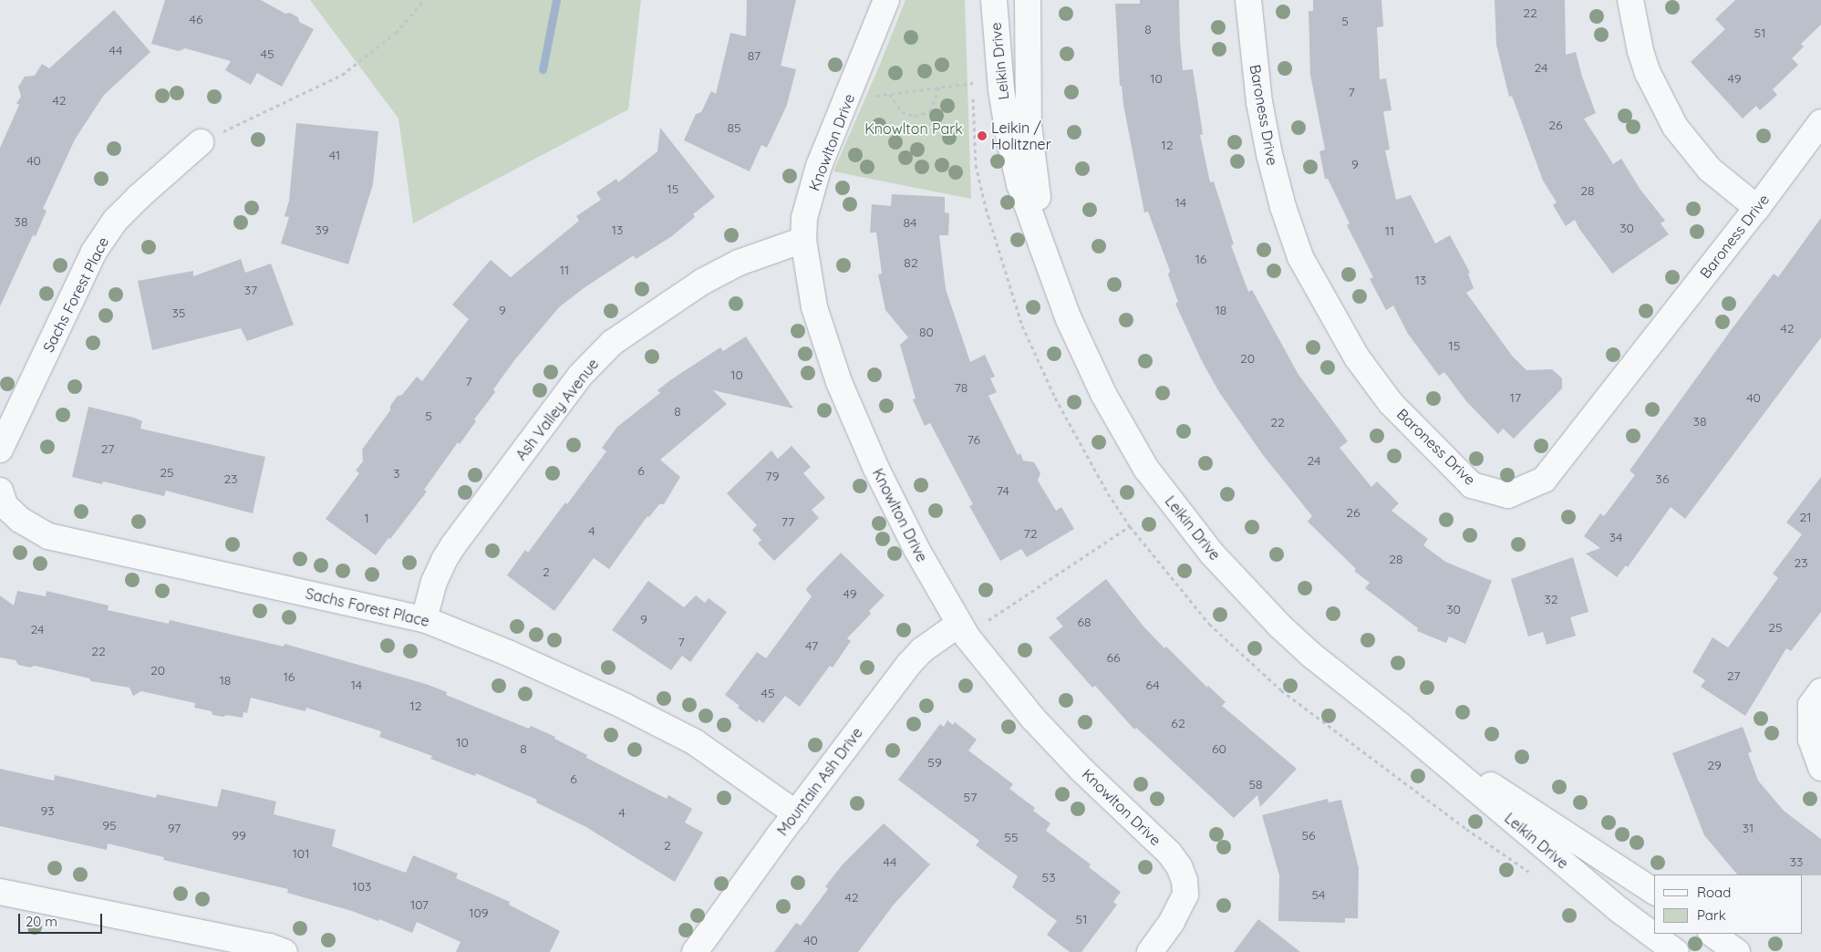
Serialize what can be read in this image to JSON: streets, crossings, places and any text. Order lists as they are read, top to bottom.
{
  "streets": {
    "street": [
      "Leikin Drive",
      "Baroness Drive",
      "Knowlton Drive",
      "Sachs Forest Place",
      "Ash Valley Avenue",
      "Mountain Ash Drive"
    ]
  },
  "crossings": [
    ["Knowlton Drive", "Ash Valley Avenue"],
    ["Knowlton Drive", "Mountain Ash Drive"],
    ["Sachs Forest Place", "Ash Valley Avenue"],
    ["Sachs Forest Place", "Mountain Ash Drive"]
  ],
  "parks": ["Knowlton Park"],
  "places": ["Leikin / Holitzner"],
  "house_numbers": [
    "22",
    "46",
    "5",
    "8",
    "51",
    "44",
    "45",
    "87",
    "24",
    "10",
    "49",
    "7",
    "42",
    "26",
    "85",
    "12",
    "41",
    "40",
    "9",
    "15",
    "28",
    "14",
    "38",
    "84",
    "30",
    "39",
    "13",
    "11",
    "16",
    "82",
    "11",
    "13",
    "37",
    "9",
    "18",
    "35",
    "42",
    "80",
    "15",
    "20",
    "10",
    "7",
    "78",
    "17",
    "40",
    "8",
    "5",
    "38",
    "22",
    "76",
    "27",
    "24",
    "6",
    "25",
    "3",
    "79",
    "23",
    "36",
    "74",
    "26",
    "21",
    "1",
    "77",
    "4",
    "72",
    "34",
    "28",
    "23",
    "2",
    "49",
    "32",
    "30",
    "9",
    "68",
    "25",
    "24",
    "7",
    "47",
    "22",
    "66",
    "20",
    "27",
    "16",
    "18",
    "14",
    "64",
    "45",
    "12",
    "62",
    "10",
    "8",
    "60",
    "59",
    "29",
    "6",
    "58",
    "57",
    "93",
    "4",
    "95",
    "97",
    "31",
    "99",
    "56",
    "55",
    "2",
    "101",
    "44",
    "33",
    "53",
    "103",
    "54",
    "42",
    "107",
    "109",
    "51",
    "40"
  ],
  "legend": ["Road", "Park"],
  "scale_bar": "20 m"
}
